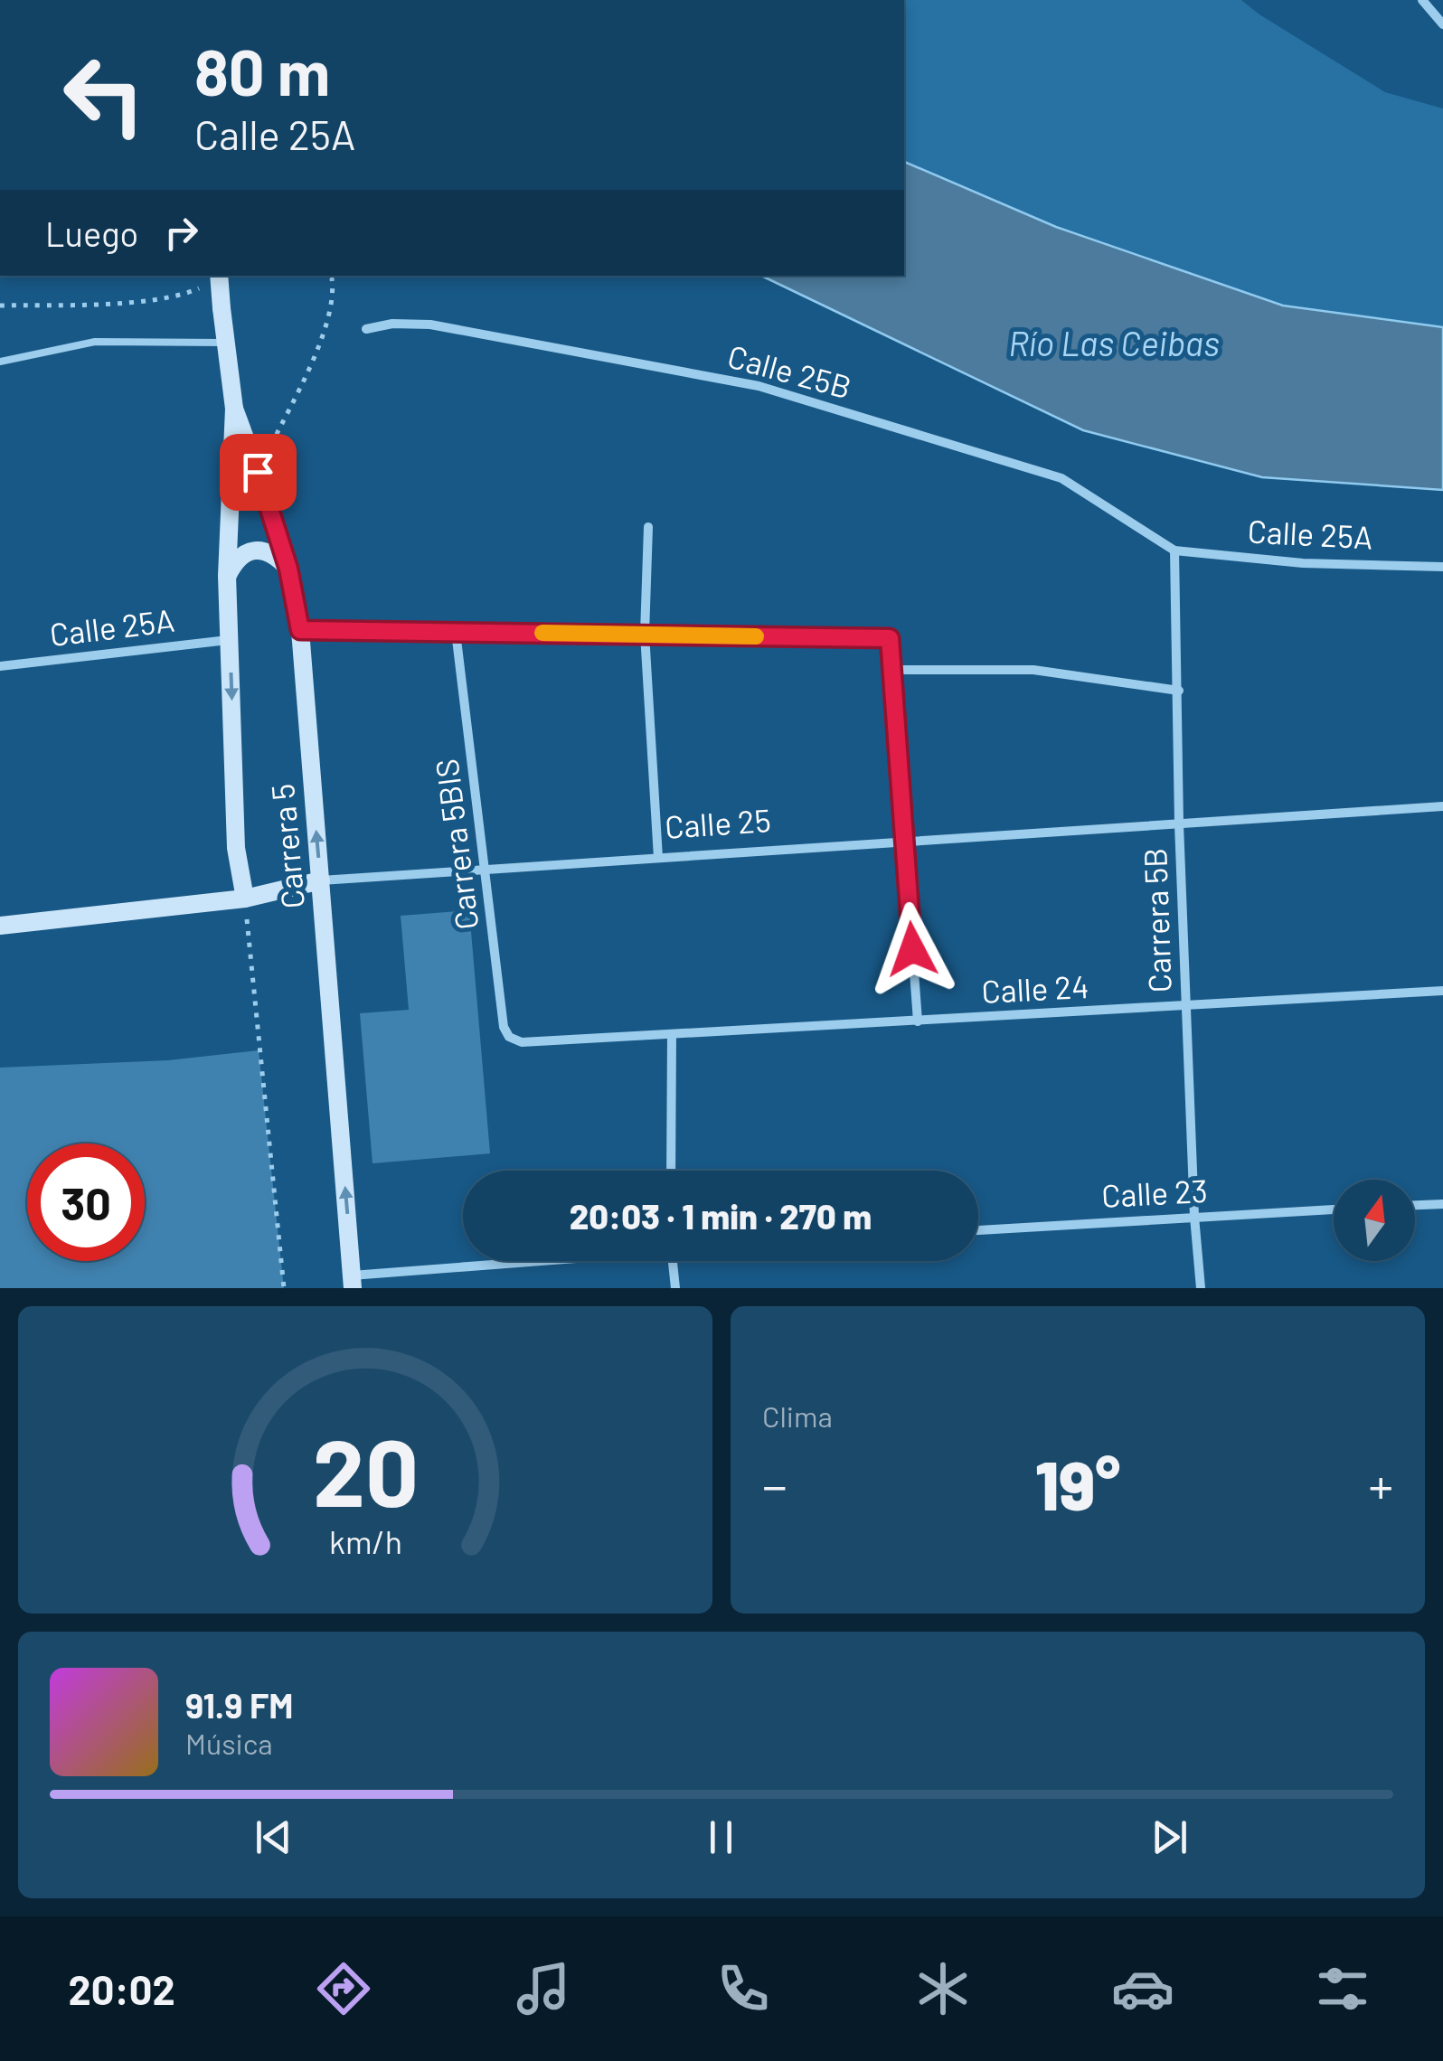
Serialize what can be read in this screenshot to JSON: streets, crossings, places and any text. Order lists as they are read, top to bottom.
{
  "streets": {
    "street": [
      "Calle 25B",
      "Calle 25A",
      "Calle 25",
      "Carrera 5BIS",
      "Carrera 5",
      "Carrera 5B",
      "Calle 24",
      "Calle 23"
    ]
  },
  "crossings": [
    ["Calle 25B", "Calle 25A"],
    ["Calle 25B", "Carrera 5B"],
    ["Calle 25A", "Carrera 5"],
    ["Calle 25A", "Carrera 5B"],
    ["Calle 25", "Carrera 5BIS"],
    ["Calle 25", "Carrera 5"],
    ["Calle 25", "Carrera 5B"],
    ["Carrera 5BIS", "Calle 24"],
    ["Carrera 5B", "Calle 24"],
    ["Carrera 5B", "Calle 23"]
  ],
  "water": ["Río Las Ceibas"],
  "north": "top",
  "page": {
    "turn": ["80 m", "Calle 25A"],
    "then": "Luego",
    "limit": "30",
    "trip": "20:03 · 1 min · 270 m",
    "tile": "Clima",
    "heat": ["−", "19°", "+"],
    "song": ["91.9 FM", "Música"],
    "tabs": "20:02",
    "gauge": ["20", "km/h"]
  }
}
